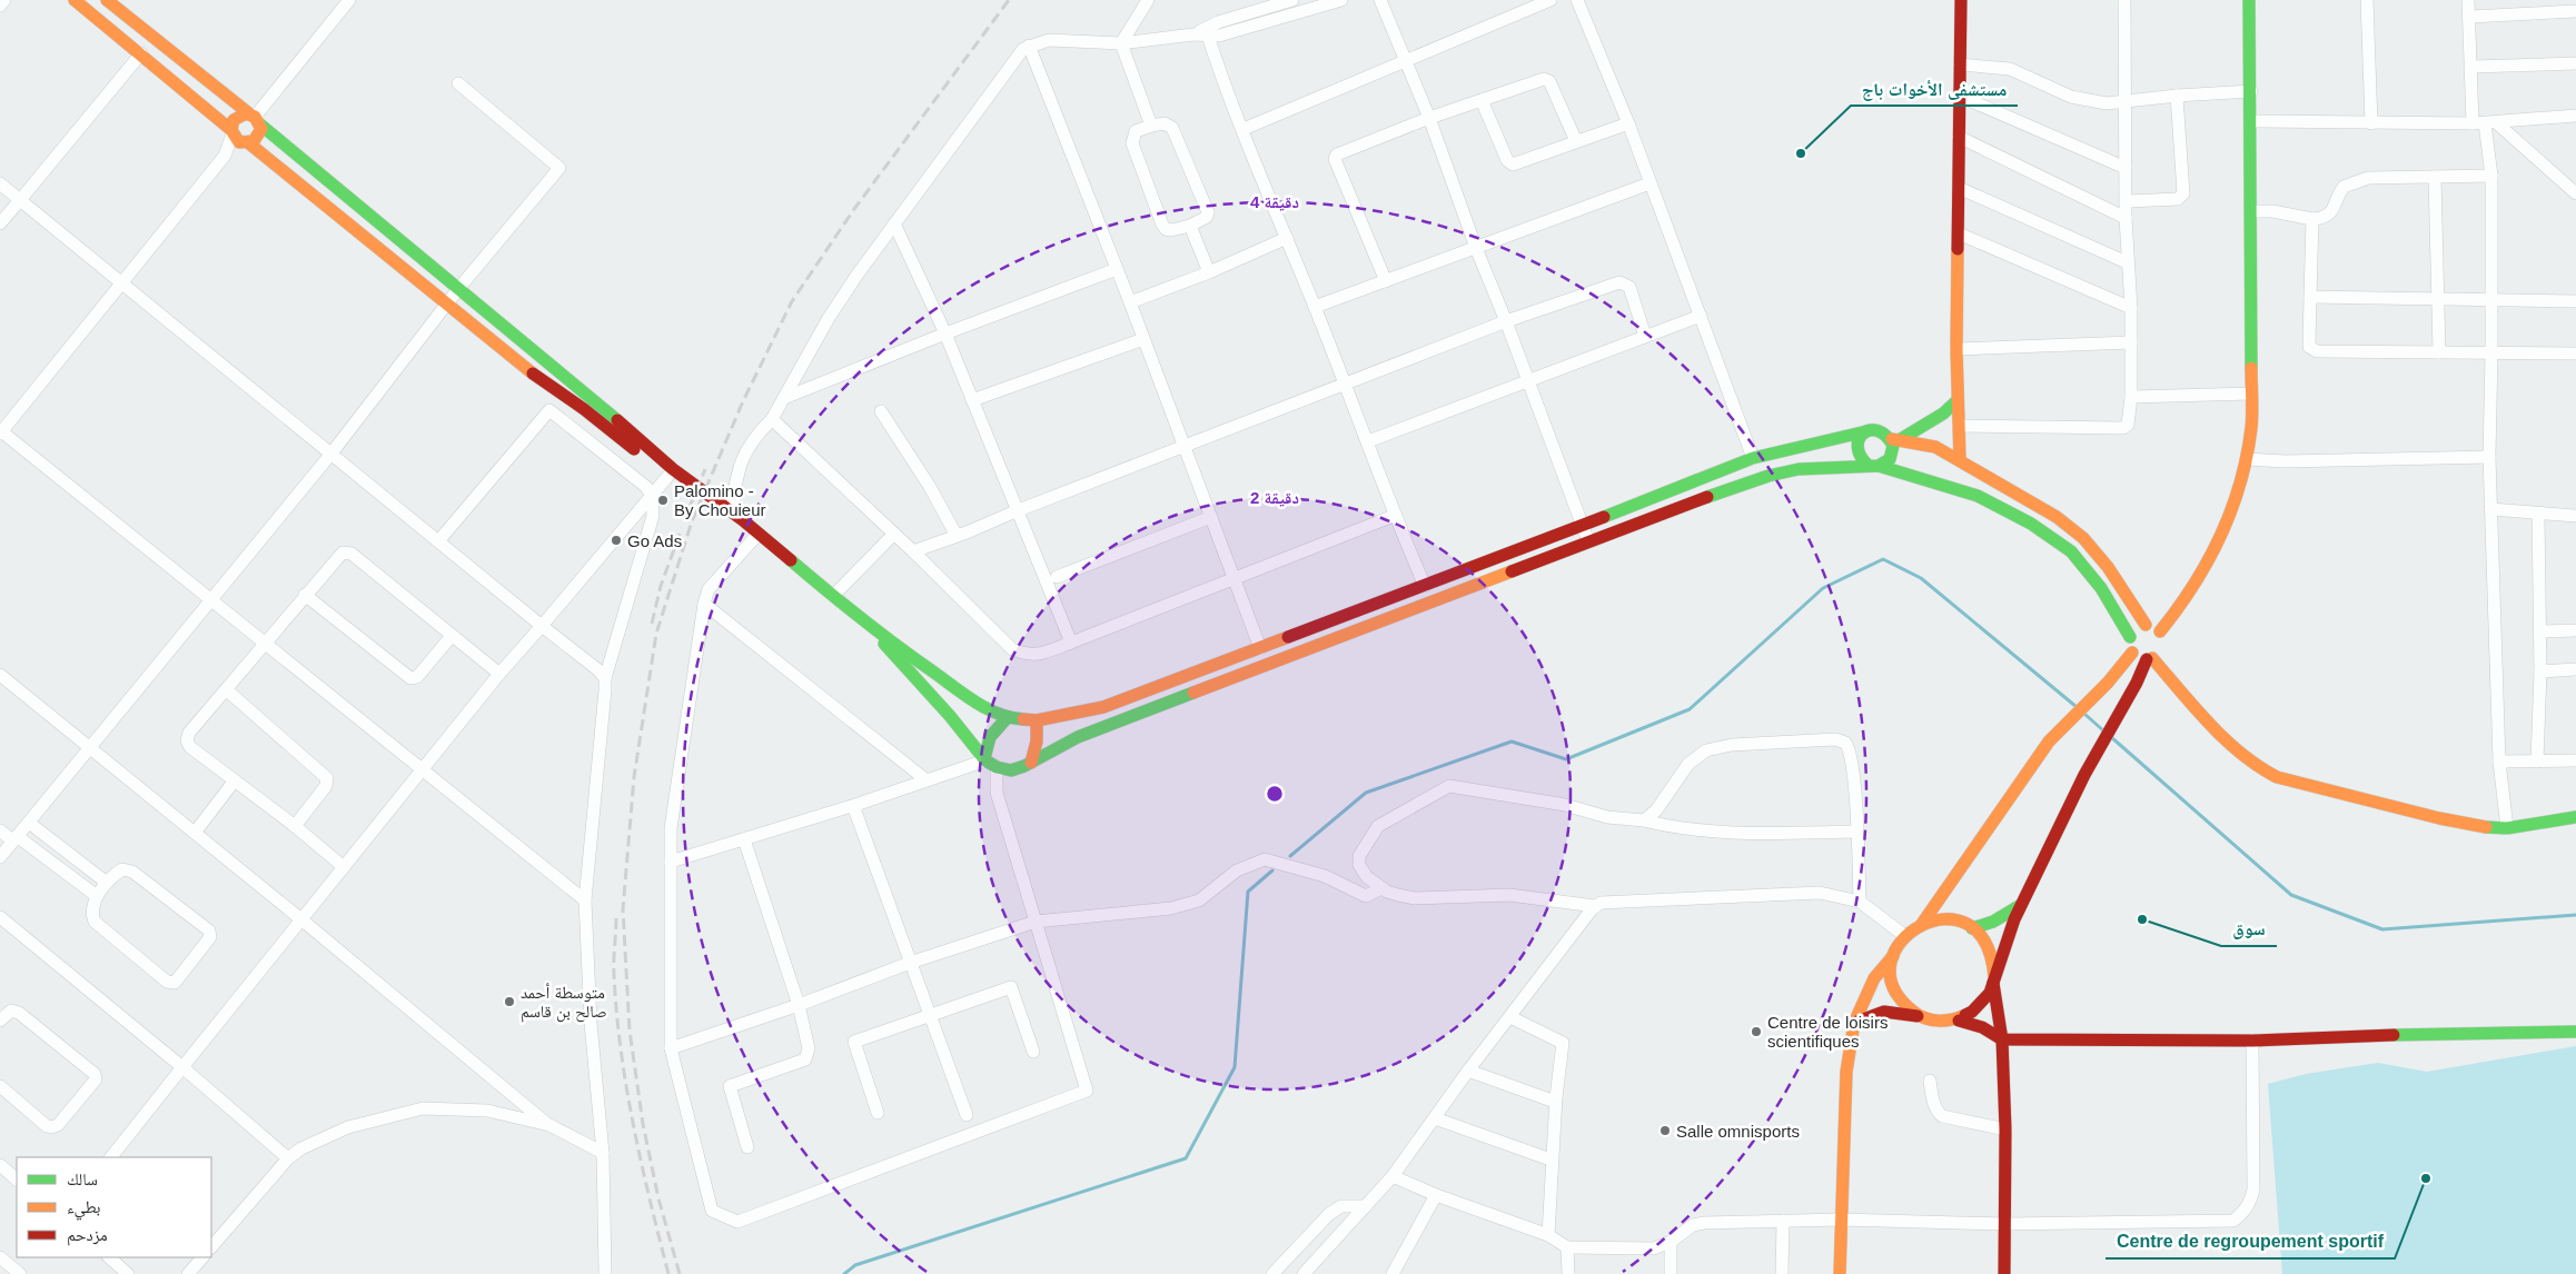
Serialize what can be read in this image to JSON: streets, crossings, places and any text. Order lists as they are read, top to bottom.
{
  "places": [
    "مستشفى الأخوات باج",
    "Palomino - By Chouieur",
    "Go Ads",
    "سوق",
    "متوسطة أحمد صالح بن قاسم",
    "Centre de loisirs scientifiques",
    "Salle omnisports",
    "Centre de regroupement sportif"
  ],
  "legend": ["سالك", "بطيء", "مزدحم"],
  "rings": ["4 دقيقة", "2 دقيقة"]
}
